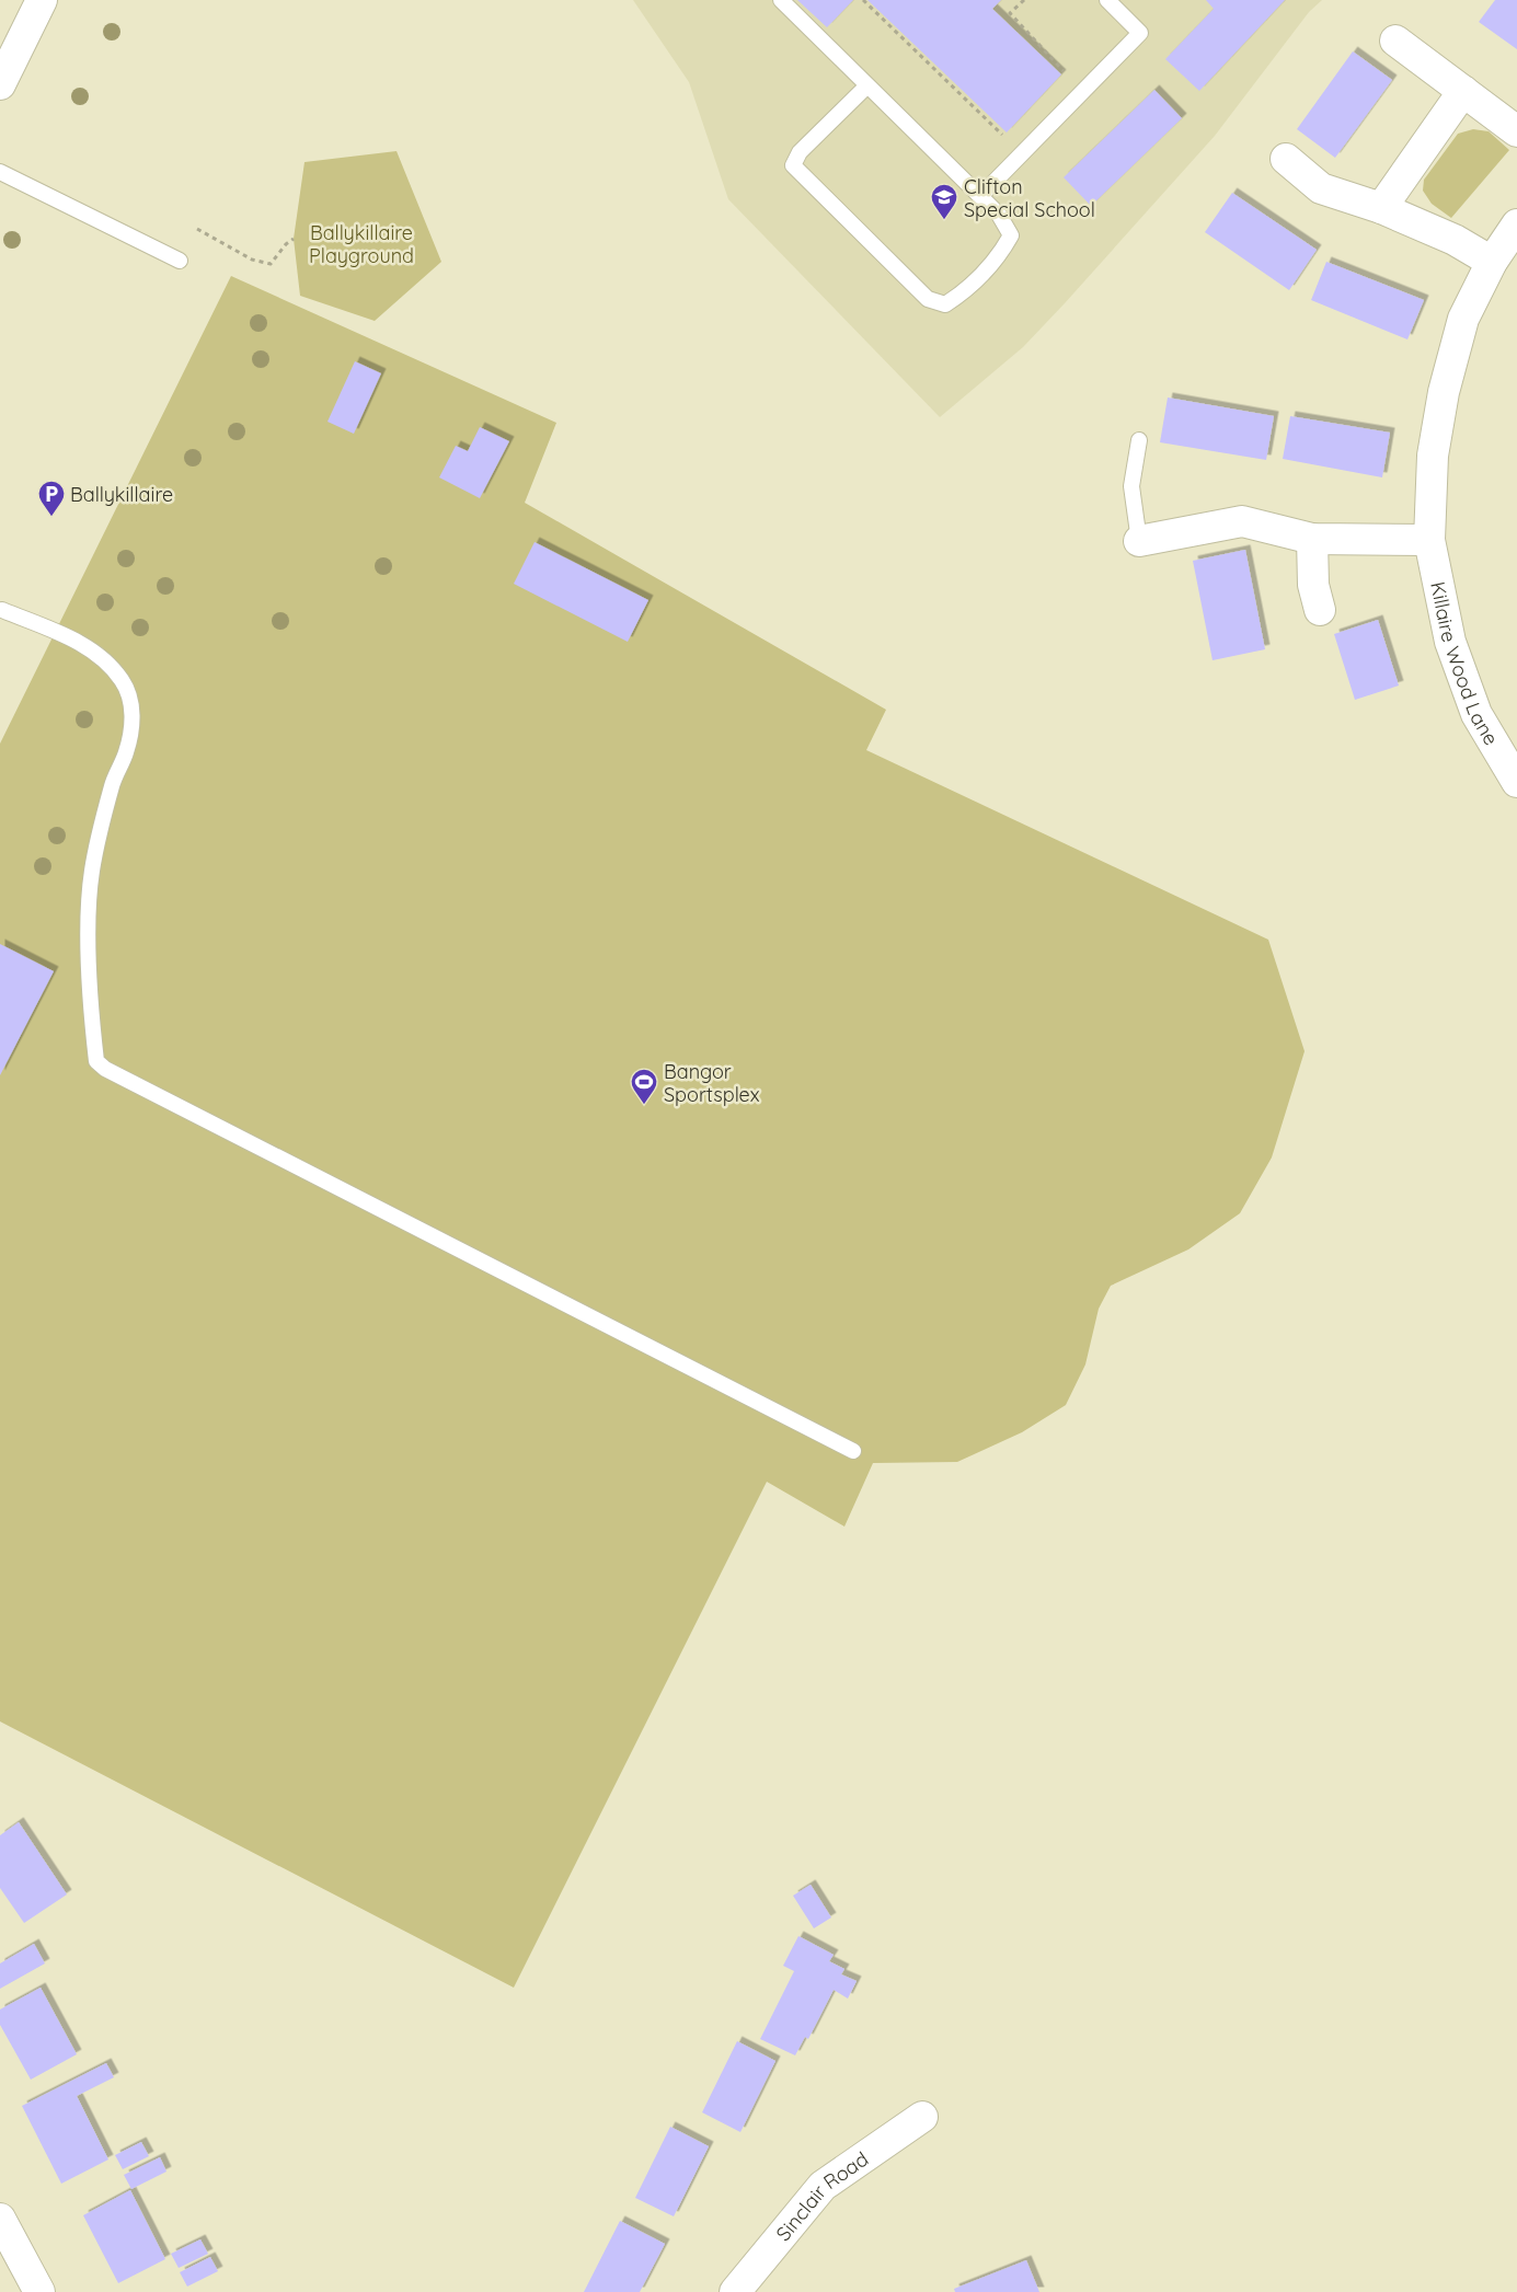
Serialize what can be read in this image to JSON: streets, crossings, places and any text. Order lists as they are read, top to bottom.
{
  "streets": {
    "street": ["Killaire Wood Lane", "Sinclair Road"]
  },
  "parks": ["Ballykillaire Playground"],
  "places": {
    "school or university": ["Clifton Special School"],
    "parking": ["Ballykillaire"],
    "sports": ["Bangor Sportsplex"]
  }
}
